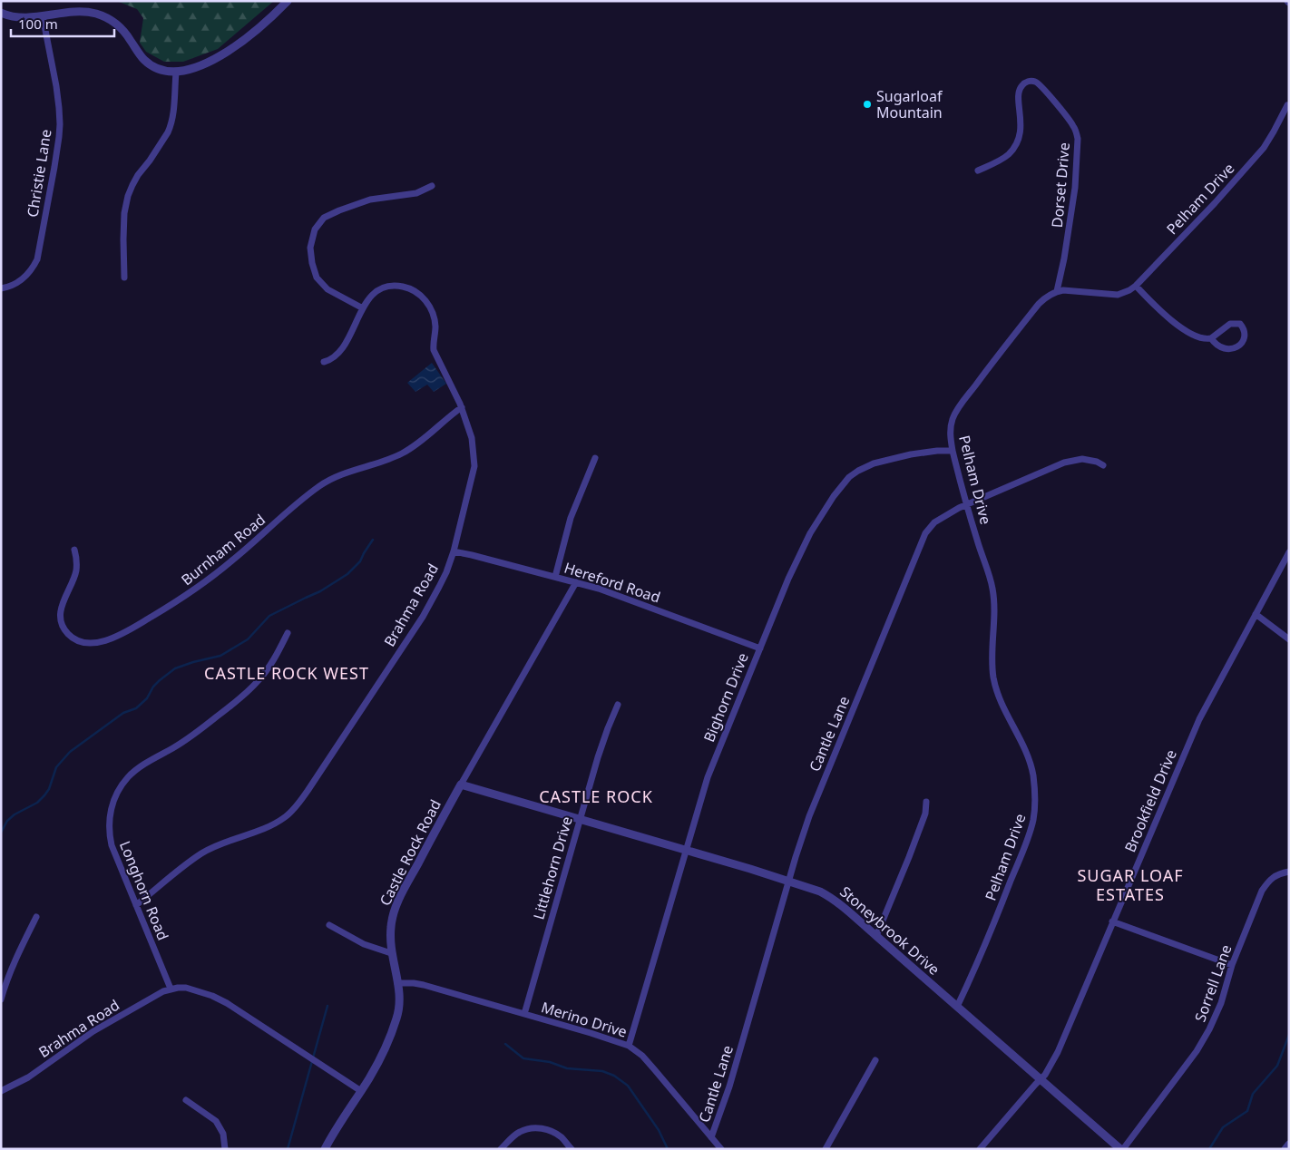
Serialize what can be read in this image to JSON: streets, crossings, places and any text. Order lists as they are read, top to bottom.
{
  "streets": {
    "street": [
      "Christie Lane",
      "Dorset Drive",
      "Pelham Drive",
      "Burnham Road",
      "Hereford Road",
      "Brahma Road",
      "Bighorn Drive",
      "Cantle Lane",
      "Brookfield Drive",
      "Castle Rock Road",
      "Littlehorn Drive",
      "Longhorn Road",
      "Stoneybrook Drive",
      "Sorrell Lane",
      "Merino Drive"
    ]
  },
  "crossings": [
    ["Dorset Drive", "Pelham Drive"],
    ["Pelham Drive", "Bighorn Drive"],
    ["Pelham Drive", "Cantle Lane"],
    ["Pelham Drive", "Stoneybrook Drive"],
    ["Burnham Road", "Brahma Road"],
    ["Hereford Road", "Brahma Road"],
    ["Hereford Road", "Bighorn Drive"],
    ["Hereford Road", "Castle Rock Road"],
    ["Brahma Road", "Longhorn Road"],
    ["Bighorn Drive", "Stoneybrook Drive"],
    ["Bighorn Drive", "Merino Drive"],
    ["Cantle Lane", "Stoneybrook Drive"],
    ["Cantle Lane", "Merino Drive"],
    ["Brookfield Drive", "Stoneybrook Drive"],
    ["Castle Rock Road", "Stoneybrook Drive"],
    ["Castle Rock Road", "Merino Drive"],
    ["Littlehorn Drive", "Stoneybrook Drive"],
    ["Littlehorn Drive", "Merino Drive"],
    ["Stoneybrook Drive", "Sorrell Lane"]
  ],
  "districts": ["CASTLE ROCK WEST", "CASTLE ROCK", "SUGAR LOAF ESTATES"],
  "places": ["Sugarloaf Mountain"],
  "scale_bar": "100 m"
}
